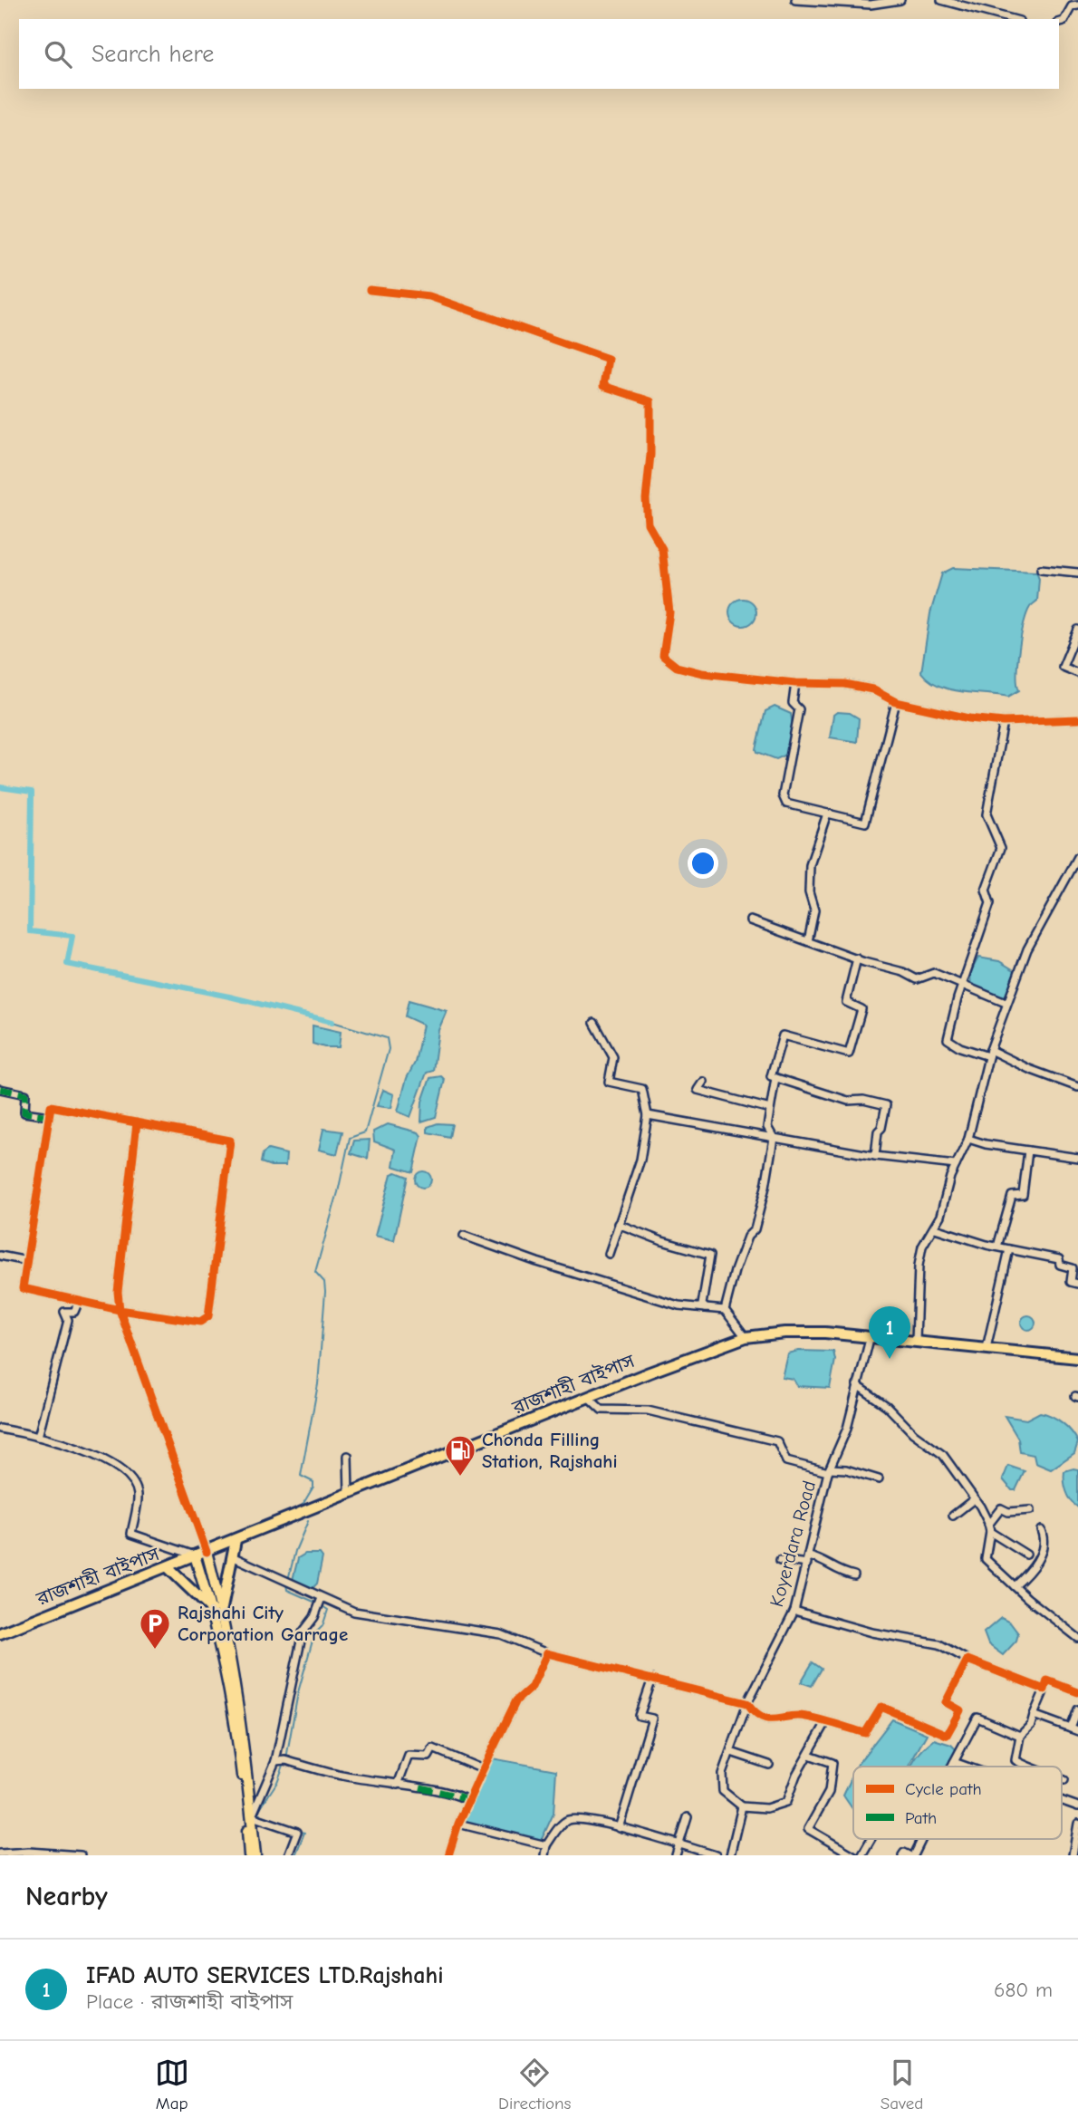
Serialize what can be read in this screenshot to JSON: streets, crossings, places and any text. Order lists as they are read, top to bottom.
{
  "streets": {
    "highway": ["রাজশাহী বাইপাস"],
    "street": ["Koyerdara Road"]
  },
  "crossings": [
    ["রাজশাহী বাইপাস", "Koyerdara Road"]
  ],
  "places": {
    "fuel station": ["Chonda Filling Station, Rajshahi"],
    "parking": ["Rajshahi City Corporation Garrage"]
  },
  "legend": ["Cycle path", "Path"],
  "page": {
    "search": "Search here",
    "pins": "1",
    "heading": "Nearby",
    "list": [
      {
        "mark": "1",
        "name": "IFAD AUTO SERVICES LTD.Rajshahi",
        "note": "Place · রাজশাহী বাইপাস",
        "value": "680 m"
      }
    ],
    "nav": ["Map", "Directions", "Saved"]
  }
}
